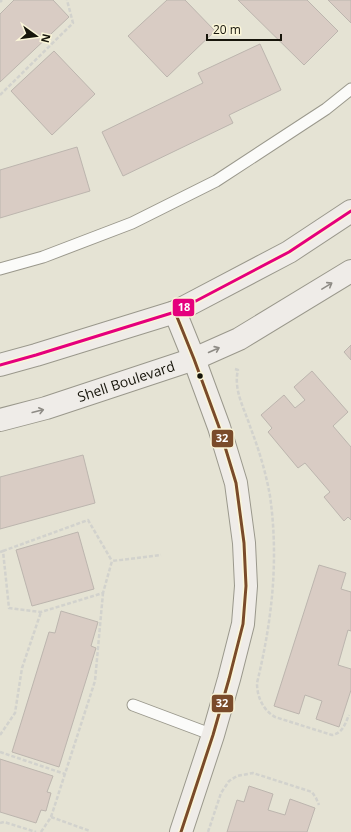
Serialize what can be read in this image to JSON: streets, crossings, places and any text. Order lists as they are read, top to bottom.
{
  "streets": {
    "main road": ["Shell Boulevard"]
  },
  "lines": ["transit line 18", "transit line 32"],
  "scale_bar": "20 m",
  "north": "right"
}
